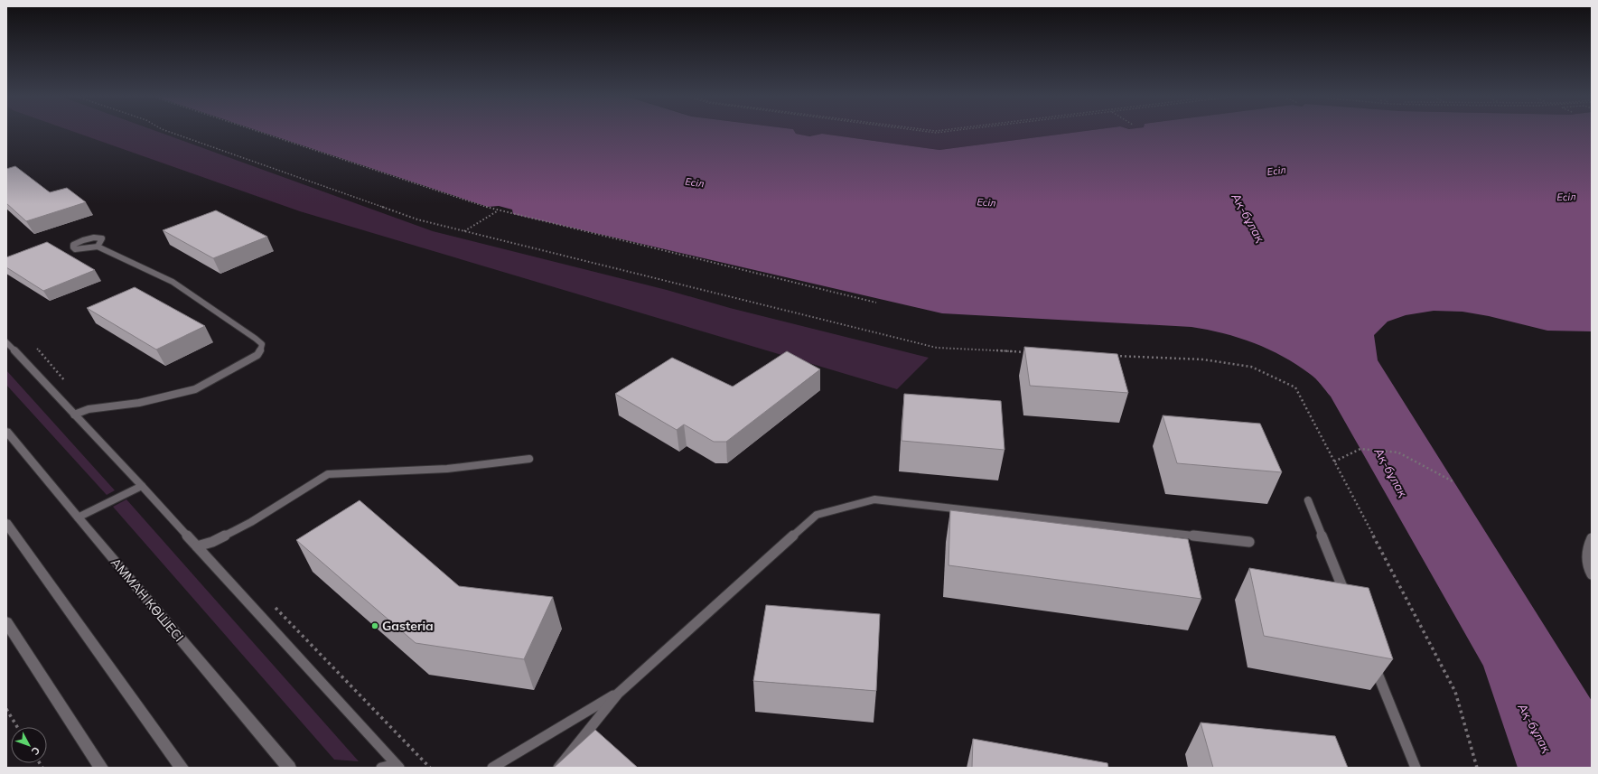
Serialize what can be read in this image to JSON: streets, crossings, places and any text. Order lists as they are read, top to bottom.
{
  "streets": {
    "main road": ["АММАН КӨШЕСІ"]
  },
  "water": ["Есіл", "Ақ-бұлақ"],
  "places": ["Gasteria"],
  "north": "bottom right"
}
